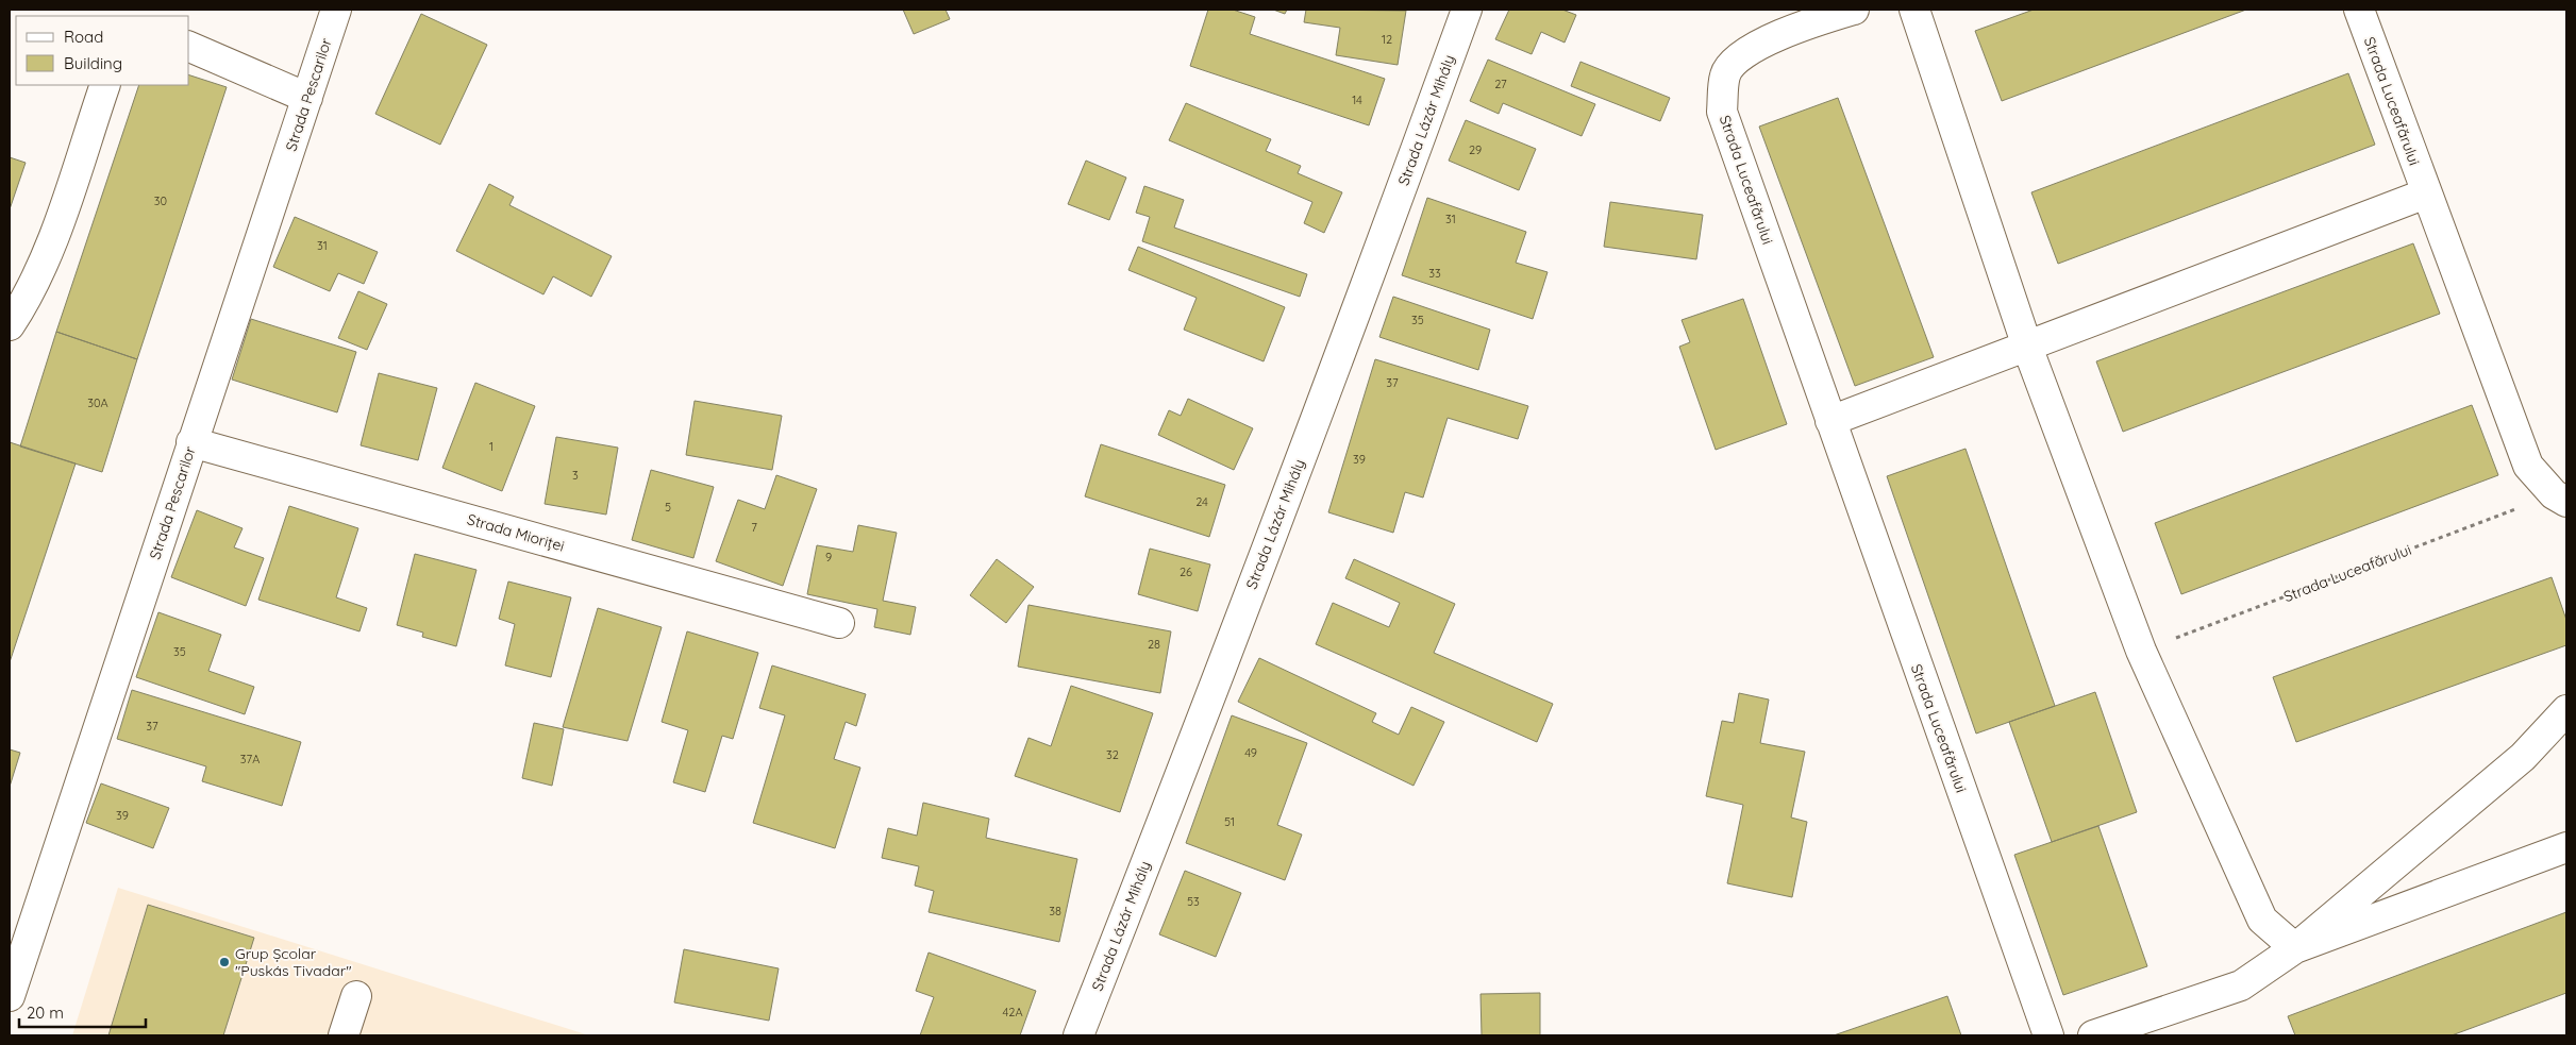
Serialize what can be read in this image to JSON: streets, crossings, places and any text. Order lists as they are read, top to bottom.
{
  "streets": {
    "street": [
      "Strada Pescarilor",
      "Strada Luceafărului",
      "Strada Lázár Mihály",
      "Strada Mioriței"
    ]
  },
  "crossings": [
    ["Strada Pescarilor", "Strada Mioriței"]
  ],
  "places": ["Grup Școlar \"Puskás Tivadar\""],
  "house_numbers": [
    "12",
    "27",
    "14",
    "29",
    "30",
    "31",
    "31",
    "33",
    "35",
    "37",
    "30A",
    "1",
    "39",
    "3",
    "24",
    "5",
    "7",
    "9",
    "26",
    "28",
    "35",
    "37",
    "49",
    "32",
    "37A",
    "39",
    "51",
    "53",
    "38",
    "42A"
  ],
  "legend": ["Road", "Building"],
  "scale_bar": "20 m"
}
